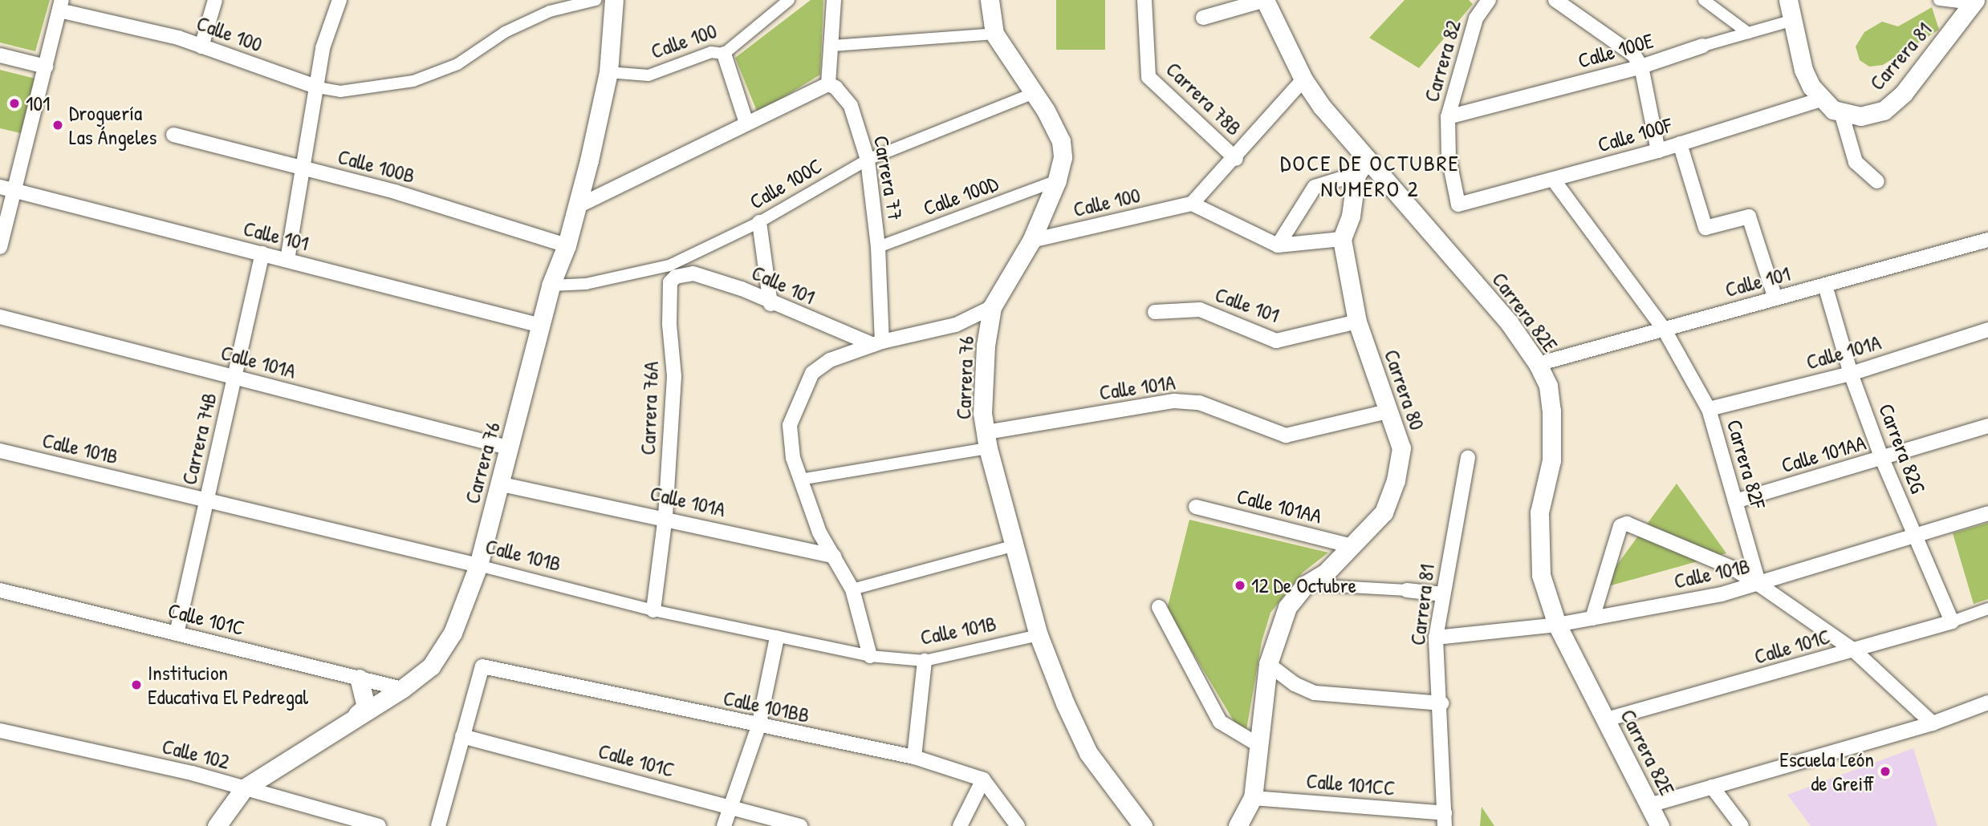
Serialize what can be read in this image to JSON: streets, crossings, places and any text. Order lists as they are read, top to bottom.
{
  "streets": {
    "street": [
      "Calle 100",
      "Calle 100E",
      "Carrera 81",
      "Carrera 82",
      "Carrera 78B",
      "Calle 100F",
      "Calle 100B",
      "Carrera 77",
      "Calle 100C",
      "Calle 100D",
      "Calle 101",
      "Carrera 82E",
      "Calle 101A",
      "Carrera 76",
      "Carrera 80",
      "Carrera 76A",
      "Carrera 74B",
      "Calle 101B",
      "Carrera 82G",
      "Calle 101AA",
      "Carrera 82F",
      "Calle 101C",
      "Calle 101BB",
      "Calle 102",
      "Calle 101CC"
    ]
  },
  "crossings": [
    ["Calle 100", "Carrera 76"],
    ["Calle 100E", "Carrera 81"],
    ["Calle 100E", "Carrera 82"],
    ["Carrera 81", "Calle 100F"],
    ["Carrera 81", "Calle 101B"],
    ["Carrera 81", "Calle 101CC"],
    ["Carrera 82", "Calle 100F"],
    ["Calle 100F", "Carrera 82F"],
    ["Calle 100B", "Carrera 76"],
    ["Carrera 77", "Calle 100C"],
    ["Carrera 77", "Calle 100D"],
    ["Carrera 77", "Calle 101"],
    ["Calle 100C", "Carrera 76"],
    ["Calle 100D", "Carrera 76"],
    ["Calle 101", "Carrera 82E"],
    ["Calle 101", "Carrera 76"],
    ["Calle 101", "Carrera 80"],
    ["Calle 101", "Carrera 76A"],
    ["Calle 101", "Carrera 74B"],
    ["Calle 101", "Carrera 82G"],
    ["Calle 101", "Carrera 82F"],
    ["Carrera 82E", "Carrera 80"],
    ["Carrera 82E", "Calle 101B"],
    ["Carrera 82E", "Calle 101C"],
    ["Calle 101A", "Carrera 76"],
    ["Calle 101A", "Carrera 80"],
    ["Calle 101A", "Carrera 76A"],
    ["Calle 101A", "Carrera 74B"],
    ["Calle 101A", "Carrera 82G"],
    ["Calle 101A", "Carrera 82F"],
    ["Carrera 76", "Calle 101B"],
    ["Carrera 76", "Calle 101C"],
    ["Carrera 76", "Calle 102"],
    ["Carrera 80", "Calle 101AA"],
    ["Carrera 80", "Calle 101CC"],
    ["Carrera 76A", "Calle 101B"],
    ["Carrera 74B", "Calle 101B"],
    ["Carrera 74B", "Calle 101C"],
    ["Calle 101B", "Carrera 82G"],
    ["Calle 101B", "Carrera 82F"],
    ["Carrera 82G", "Calle 101AA"],
    ["Carrera 82G", "Calle 101C"],
    ["Calle 101AA", "Carrera 82F"],
    ["Calle 101C", "Calle 101BB"]
  ],
  "districts": ["DOCE DE OCTUBRE NUMERO 2"],
  "places": [
    "101",
    "Droguería Las Ángeles",
    "12 De Octubre",
    "Institucion Educativa El Pedregal",
    "Escuela León de Greiff"
  ]
}
